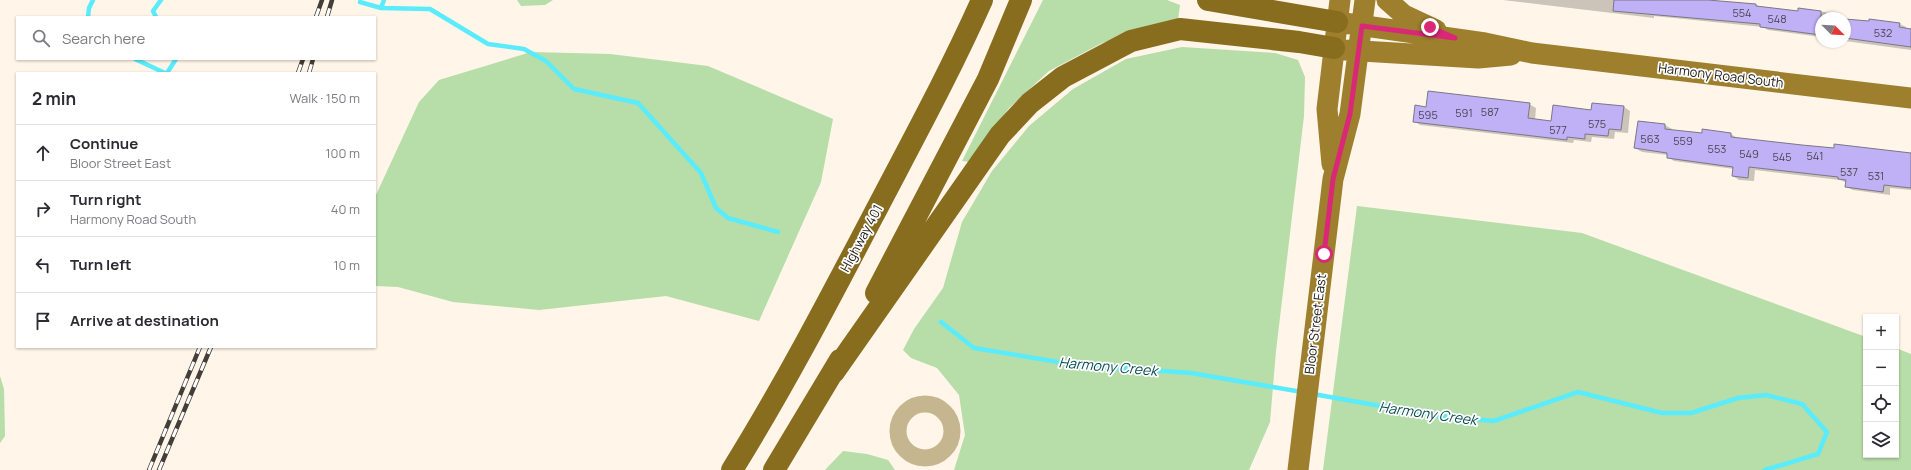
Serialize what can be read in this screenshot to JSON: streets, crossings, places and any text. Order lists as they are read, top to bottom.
{
  "streets": {
    "highway": ["Highway 401"],
    "main road": ["Harmony Road South", "Bloor Street East"]
  },
  "crossings": [
    ["Harmony Road South", "Bloor Street East"]
  ],
  "water": ["Harmony Creek"],
  "house_numbers": [
    "554",
    "548",
    "532",
    "587",
    "591",
    "595",
    "575",
    "577",
    "563",
    "559",
    "553",
    "549",
    "541",
    "545",
    "537",
    "531"
  ],
  "north": "bottom right",
  "page": {
    "search": "Search here",
    "heading": ["2 min", "Walk · 150 m"],
    "list": [
      ["Continue", "Bloor Street East", "100 m"],
      ["Turn right", "Harmony Road South", "40 m"],
      ["Turn left", "10 m"],
      "Arrive at destination"
    ],
    "map_buttons": ["+", "−"]
  }
}
